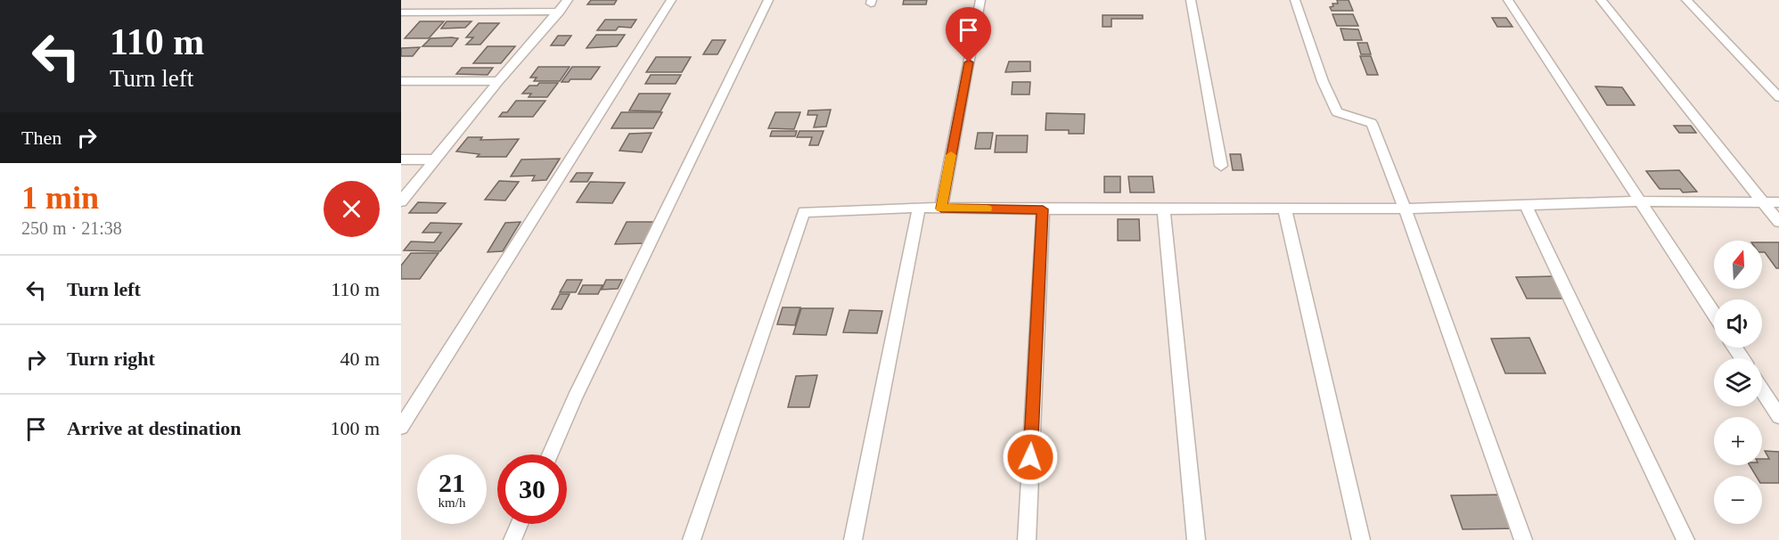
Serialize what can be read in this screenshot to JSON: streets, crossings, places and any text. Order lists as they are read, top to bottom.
{
  "north": "top",
  "page": {
    "turn": ["110 m", "Turn left"],
    "then": "Then",
    "heading": ["1 min", "250 m · 21:38"],
    "map_buttons": ["+", "−"],
    "list": [
      {
        "name": "Turn left",
        "value": "110 m"
      },
      {
        "name": "Turn right",
        "value": "40 m"
      },
      {
        "name": "Arrive at destination",
        "value": "100 m"
      }
    ],
    "speed": "21 km/h",
    "limit": "30"
  }
}
